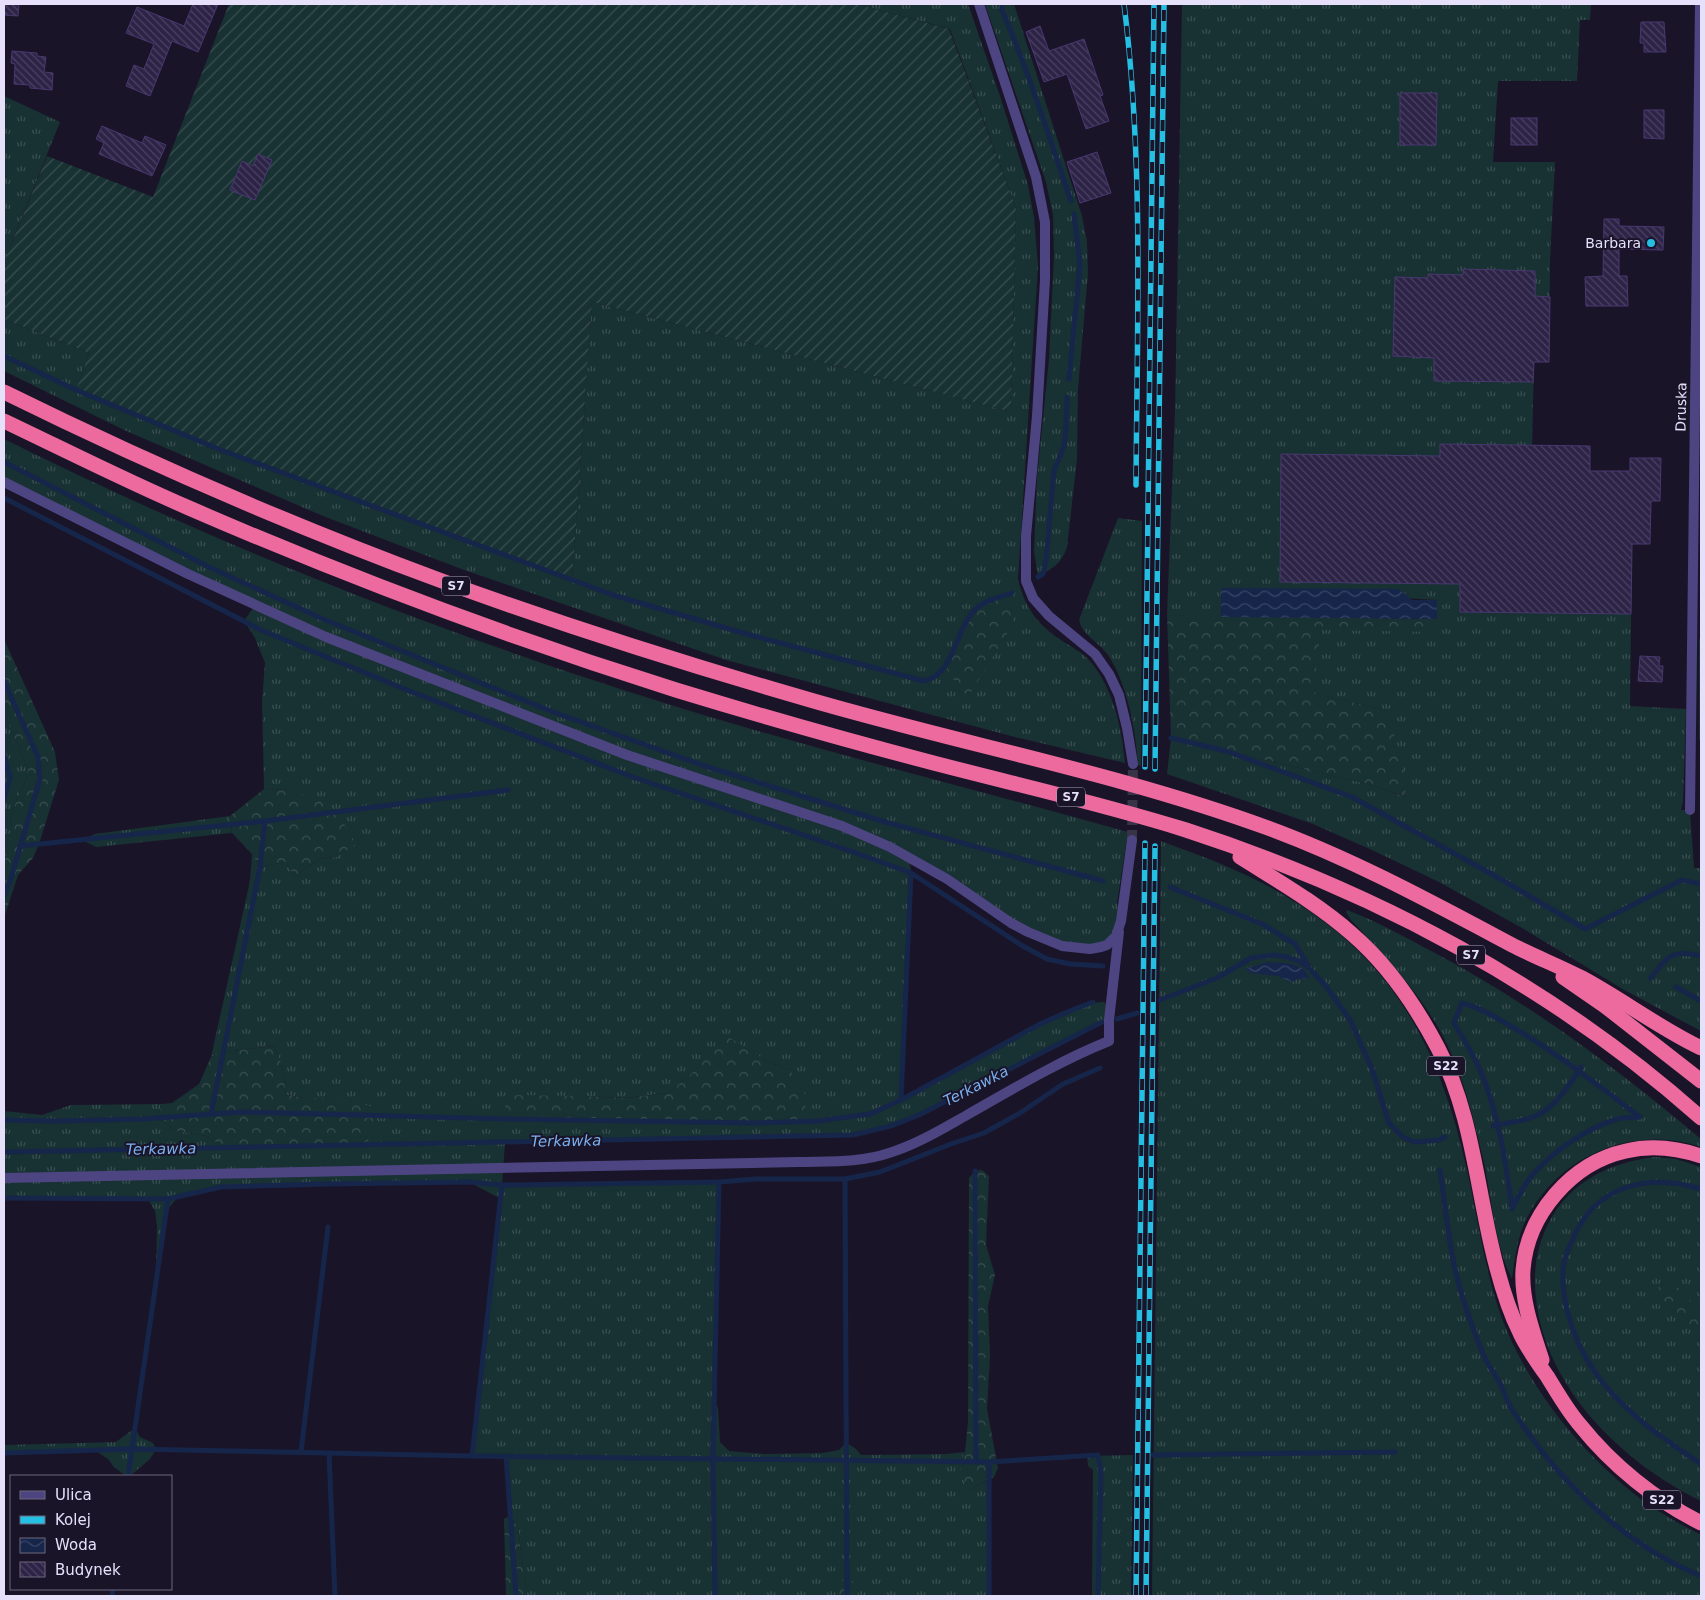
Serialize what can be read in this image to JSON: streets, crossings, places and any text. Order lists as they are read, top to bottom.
{
  "streets": {
    "highway": ["S7", "S22"],
    "street": ["Druska"]
  },
  "crossings": [
    ["S7", "S22"]
  ],
  "water": ["Terkawka"],
  "places": ["Barbara"],
  "legend": [
    "Ulica",
    "Kolej",
    "Woda",
    "Budynek"
  ]
}
